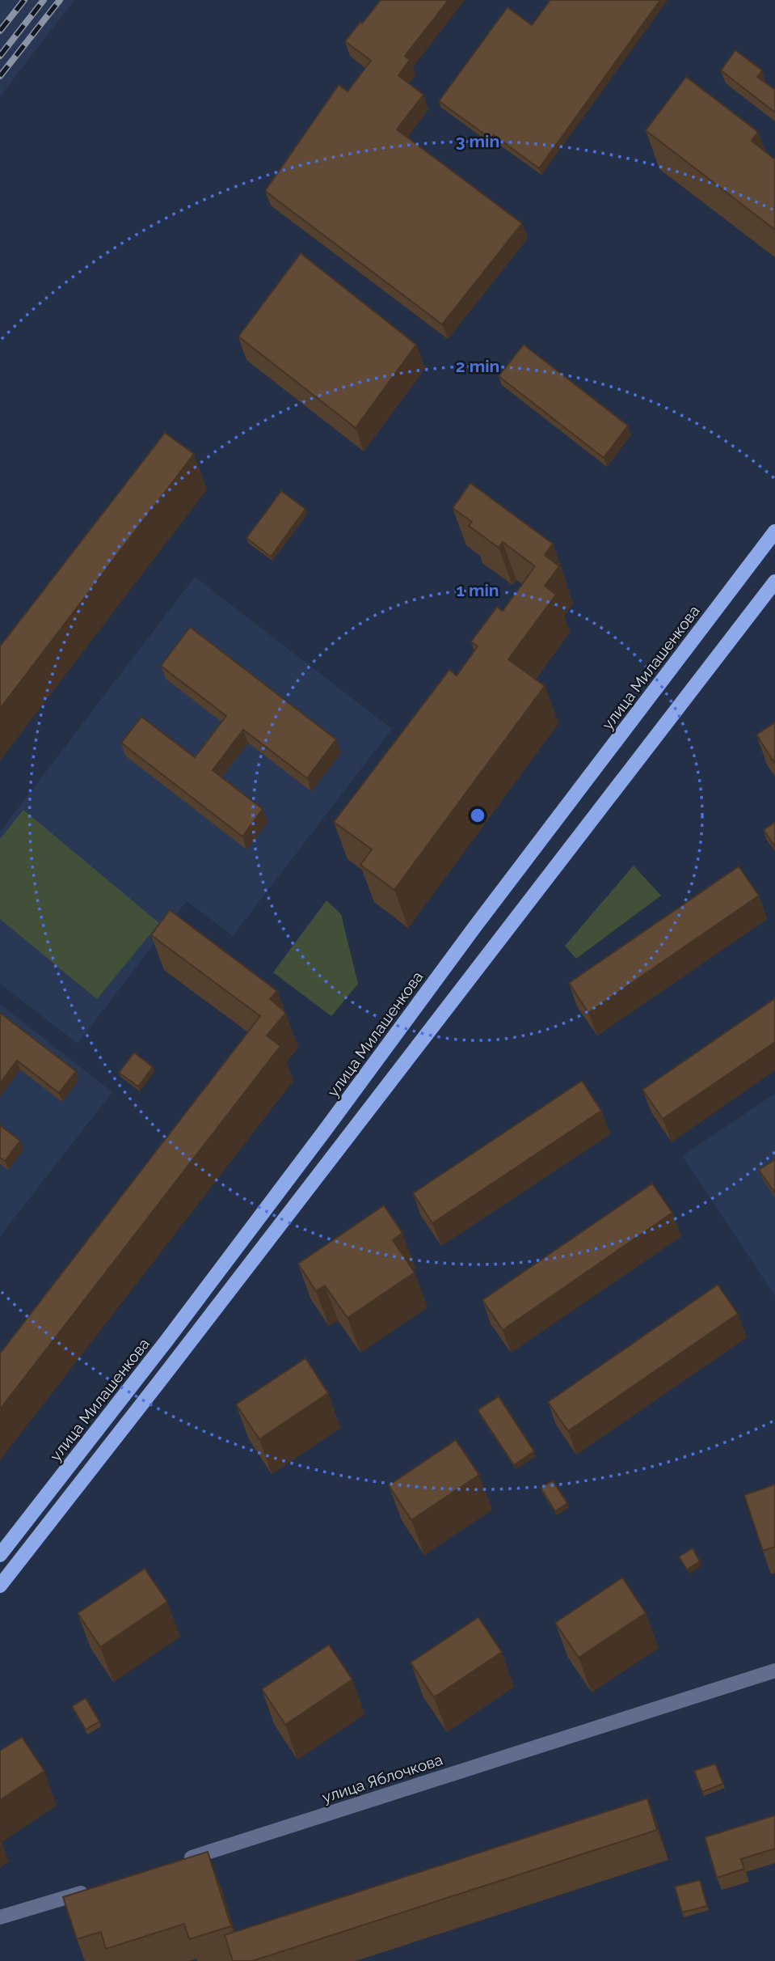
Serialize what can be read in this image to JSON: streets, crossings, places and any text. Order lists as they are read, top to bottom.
{
  "streets": {
    "main road": ["улица Милашенкова"],
    "street": ["улица Яблочкова"]
  },
  "rings": ["3 min", "2 min", "1 min"]
}
